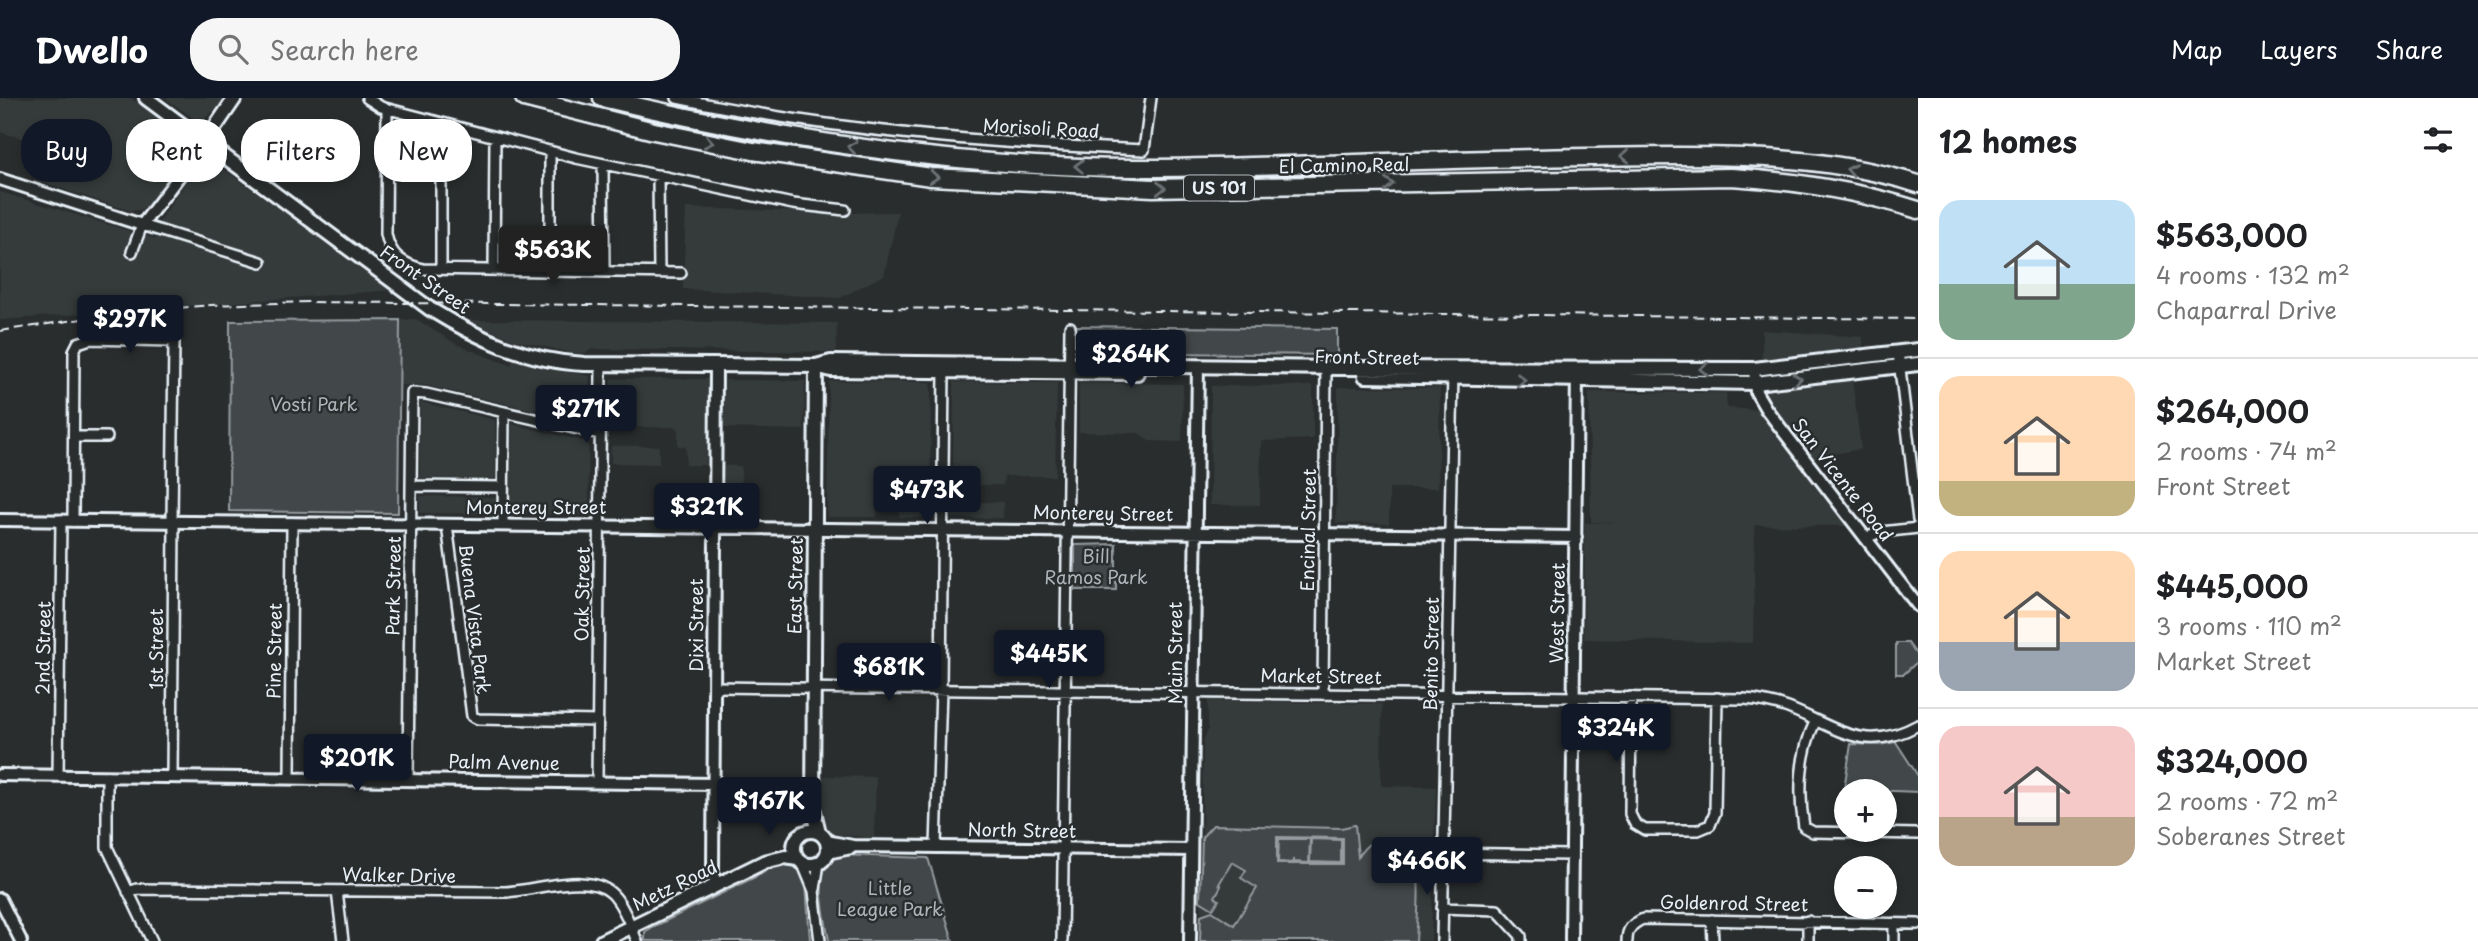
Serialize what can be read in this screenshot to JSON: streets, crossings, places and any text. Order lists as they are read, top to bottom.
{
  "streets": {
    "highway": ["El Camino Real", "US 101"],
    "main road": ["Front Street", "East Street", "Metz Road"],
    "street": [
      "Morisoli Road",
      "San Vicente Road",
      "Monterey Street",
      "Encinal Street",
      "Park Street",
      "Oak Street",
      "West Street",
      "Buena Vista Park",
      "Dixi Street",
      "2nd Street",
      "1st Street",
      "Pine Street",
      "Main Street",
      "Benito Street",
      "Market Street",
      "Palm Avenue",
      "North Street",
      "Walker Drive",
      "Goldenrod Street"
    ]
  },
  "crossings": [
    ["Front Street", "San Vicente Road"],
    ["Front Street", "Encinal Street"],
    ["Front Street", "East Street"],
    ["Front Street", "Oak Street"],
    ["Front Street", "West Street"],
    ["Front Street", "Dixi Street"],
    ["Front Street", "Main Street"],
    ["Front Street", "Benito Street"],
    ["Monterey Street", "Encinal Street"],
    ["Monterey Street", "Park Street"],
    ["Monterey Street", "East Street"],
    ["Monterey Street", "Oak Street"],
    ["Monterey Street", "West Street"],
    ["Monterey Street", "Buena Vista Park"],
    ["Monterey Street", "Dixi Street"],
    ["Monterey Street", "2nd Street"],
    ["Monterey Street", "1st Street"],
    ["Monterey Street", "Pine Street"],
    ["Monterey Street", "Main Street"],
    ["Monterey Street", "Benito Street"],
    ["Encinal Street", "Market Street"],
    ["Park Street", "Palm Avenue"],
    ["East Street", "Market Street"],
    ["East Street", "North Street"],
    ["East Street", "Metz Road"],
    ["Oak Street", "Buena Vista Park"],
    ["Oak Street", "Palm Avenue"],
    ["West Street", "Market Street"],
    ["Dixi Street", "Market Street"],
    ["Dixi Street", "Palm Avenue"],
    ["Dixi Street", "Metz Road"],
    ["2nd Street", "1st Street"],
    ["2nd Street", "Palm Avenue"],
    ["1st Street", "Palm Avenue"],
    ["Pine Street", "Palm Avenue"],
    ["Main Street", "Market Street"],
    ["Main Street", "North Street"],
    ["Benito Street", "Market Street"],
    ["North Street", "Metz Road"],
    ["Walker Drive", "Metz Road"]
  ],
  "parks": ["Vosti Park", "Bill Ramos Park", "Little League Park"],
  "page": {
    "header": "Dwello",
    "search": "Search here",
    "nav": ["Map", "Layers", "Share"],
    "heading": "12 homes",
    "chip": [
      "Buy",
      "Rent",
      "Filters",
      "New"
    ],
    "list": [
      {
        "name": "$563,000",
        "note": "4 rooms · 132 m² · Chaparral Drive"
      },
      {
        "name": "$264,000",
        "note": "2 rooms · 74 m² · Front Street"
      },
      {
        "name": "$445,000",
        "note": "3 rooms · 110 m² · Market Street"
      },
      {
        "name": "$324,000",
        "note": "2 rooms · 72 m² · Soberanes Street"
      }
    ],
    "price": [
      "$563K",
      "$297K",
      "$264K",
      "$271K",
      "$473K",
      "$321K",
      "$445K",
      "$681K",
      "$324K",
      "$201K",
      "$167K",
      "$466K"
    ],
    "map_buttons": ["+", "−"]
  }
}
